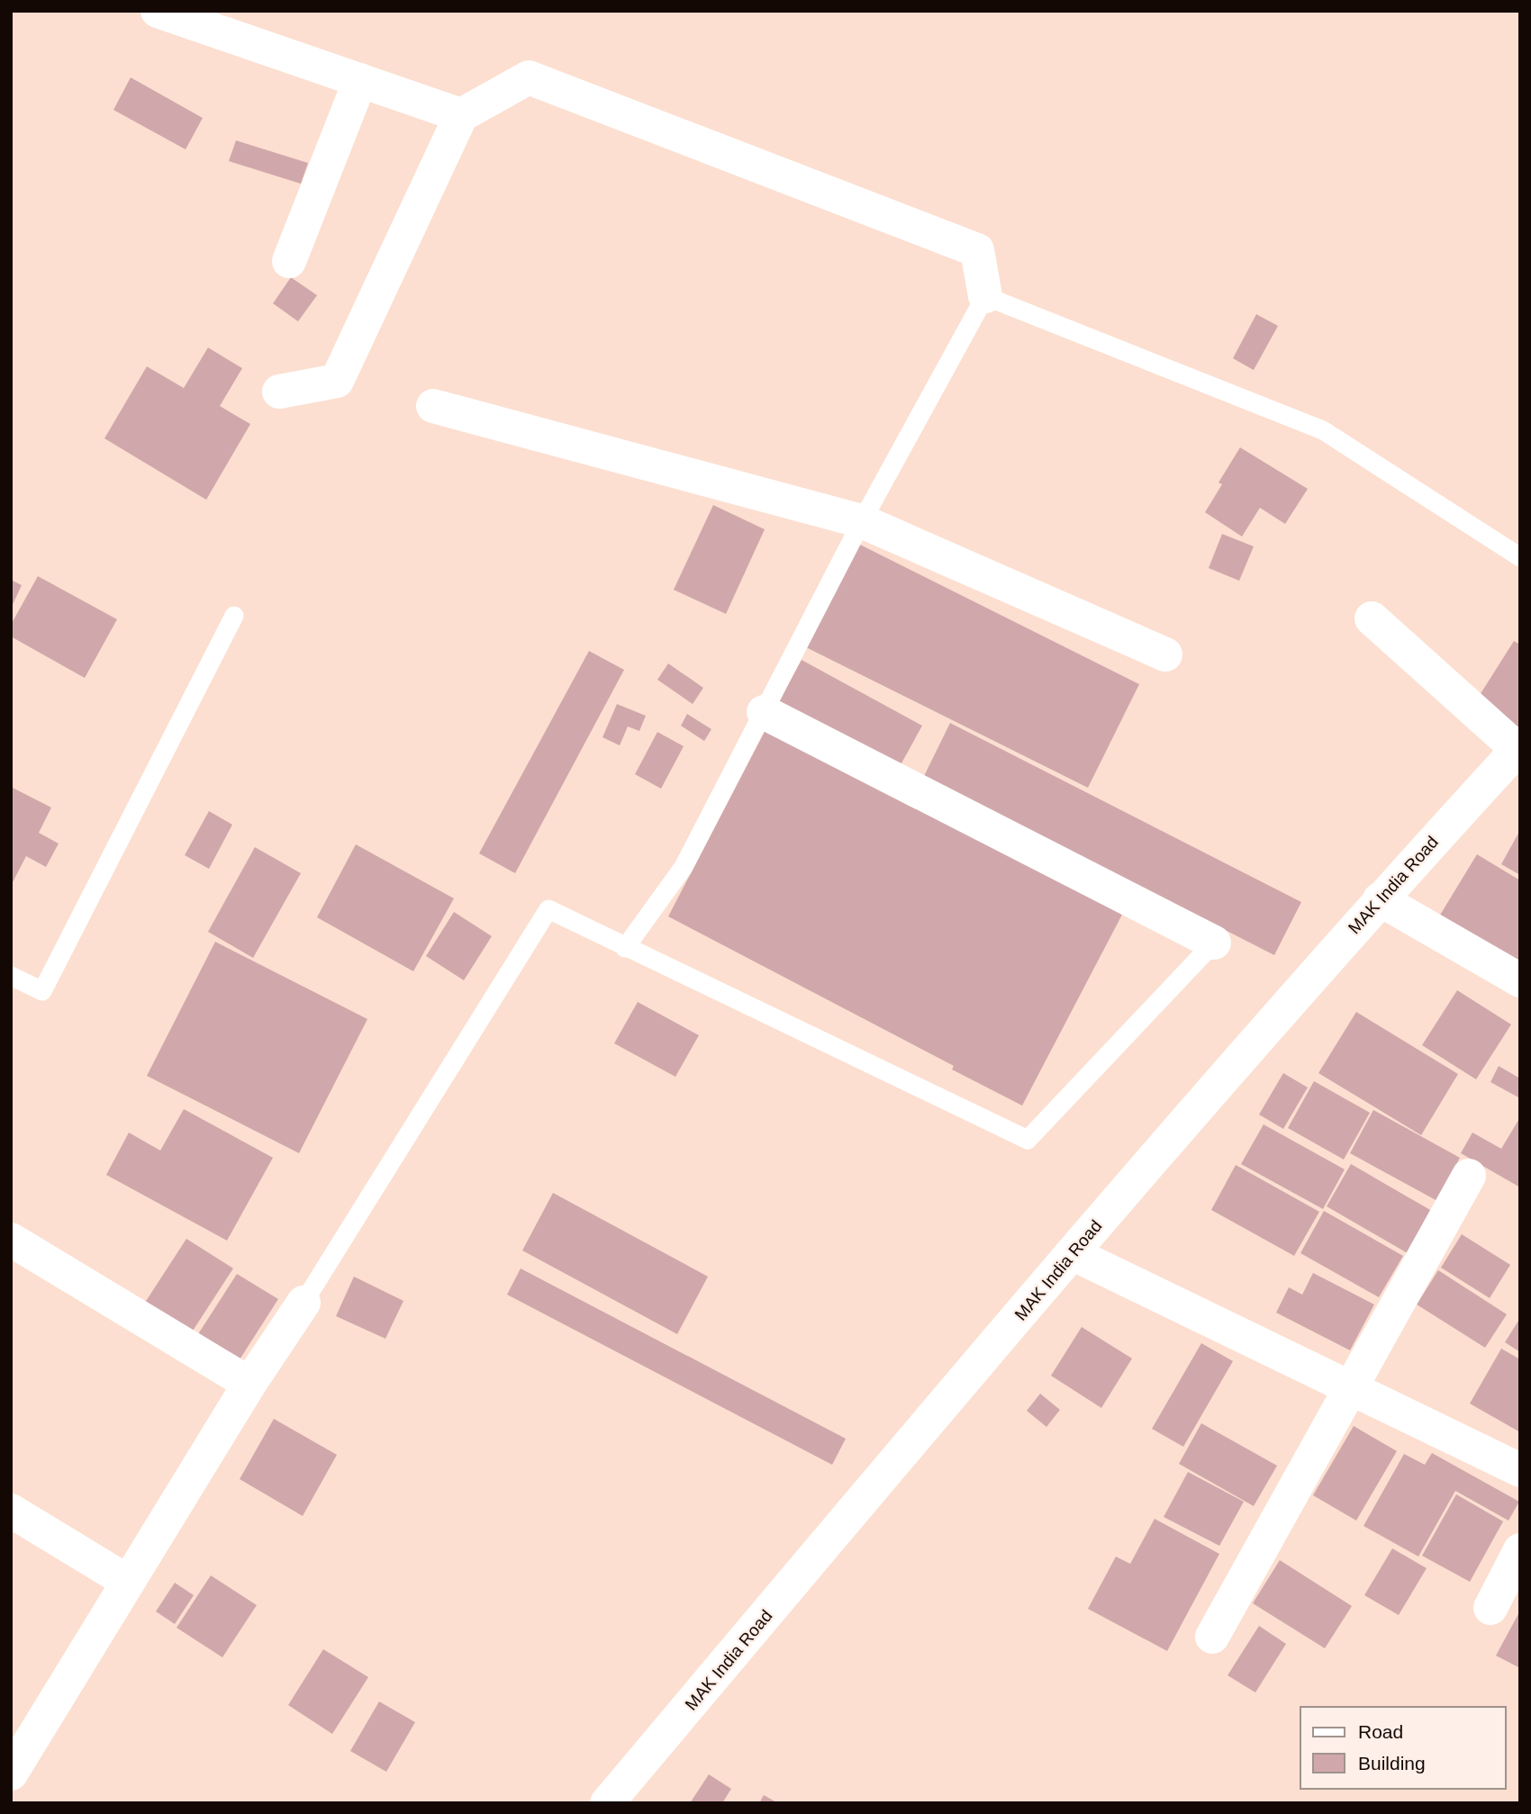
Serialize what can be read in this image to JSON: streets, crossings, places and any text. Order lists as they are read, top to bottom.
{
  "streets": {
    "street": ["MAK India Road"]
  },
  "legend": ["Road", "Building"]
}
